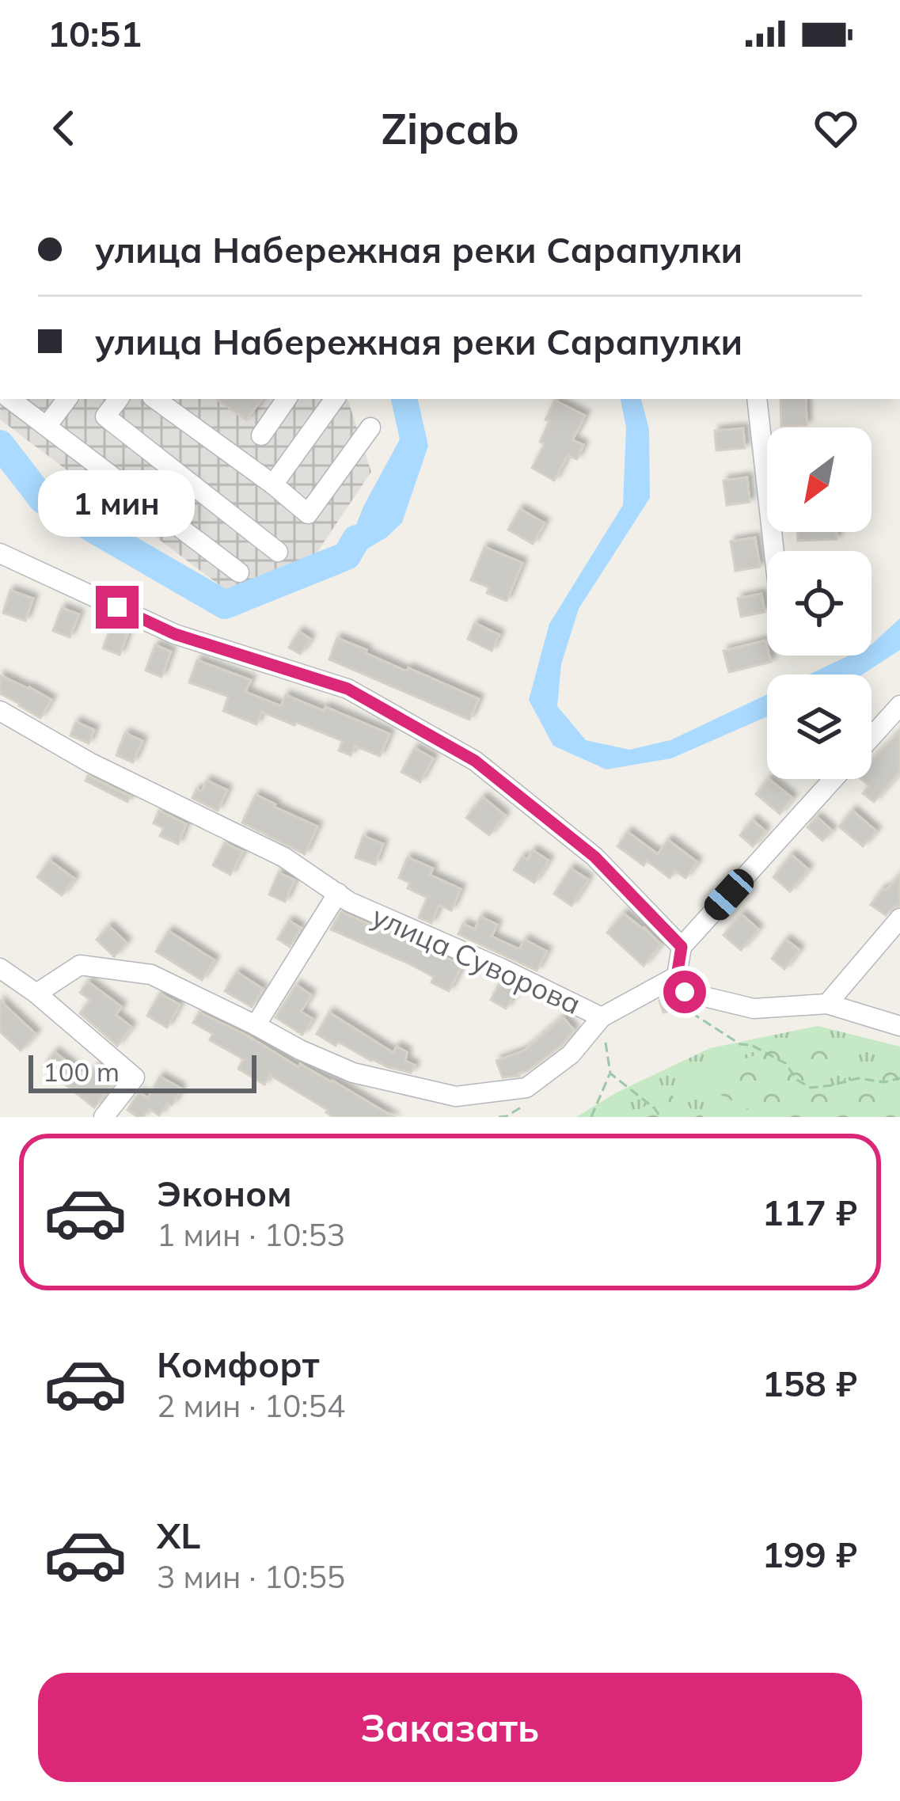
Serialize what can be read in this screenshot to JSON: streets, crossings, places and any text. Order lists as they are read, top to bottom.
{
  "streets": {
    "street": ["улица Суворова"]
  },
  "scale_bar": "100 m",
  "north": "bottom left",
  "page": {
    "status": "10:51",
    "header": "Zipcab",
    "banner": ["улица Набережная реки Сарапулки", "улица Набережная реки Сарапулки"],
    "bubble": "1 мин",
    "scale": "100 m",
    "list": [
      {
        "name": "Эконом",
        "note": "1 мин · 10:53",
        "value": "117 ₽"
      },
      {
        "name": "Комфорт",
        "note": "2 мин · 10:54",
        "value": "158 ₽"
      },
      {
        "name": "XL",
        "note": "3 мин · 10:55",
        "value": "199 ₽"
      }
    ],
    "buttons": "Заказать"
  }
}
